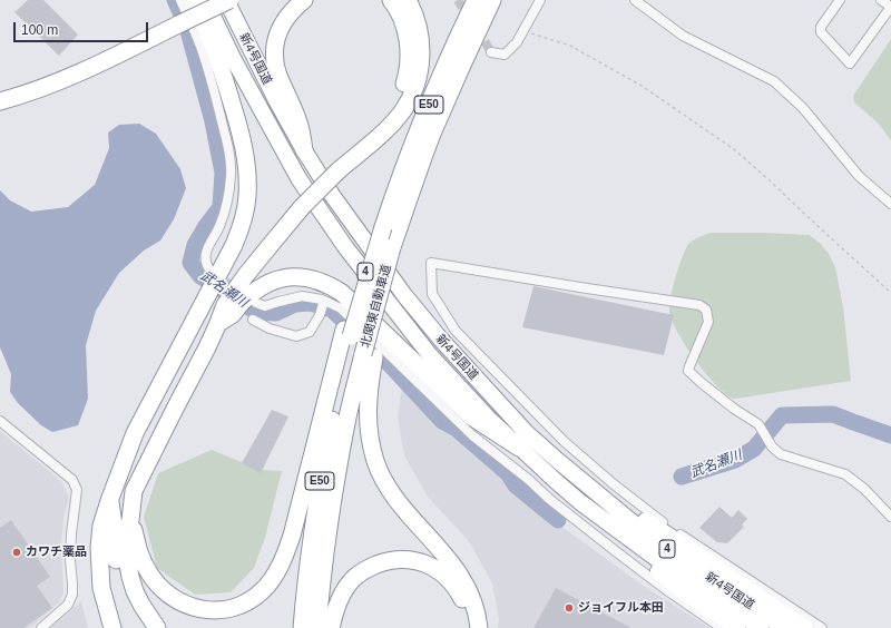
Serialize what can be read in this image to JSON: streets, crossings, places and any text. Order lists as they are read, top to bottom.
{
  "streets": {
    "highway": [
      "新4号国道",
      "E50",
      "4",
      "北関東自動車道"
    ]
  },
  "crossings": [
    ["E50", "北関東自動車道"]
  ],
  "water": ["武名瀬川"],
  "places": ["カワチ薬品", "ジョイフル本田"],
  "scale_bar": "100 m"
}
